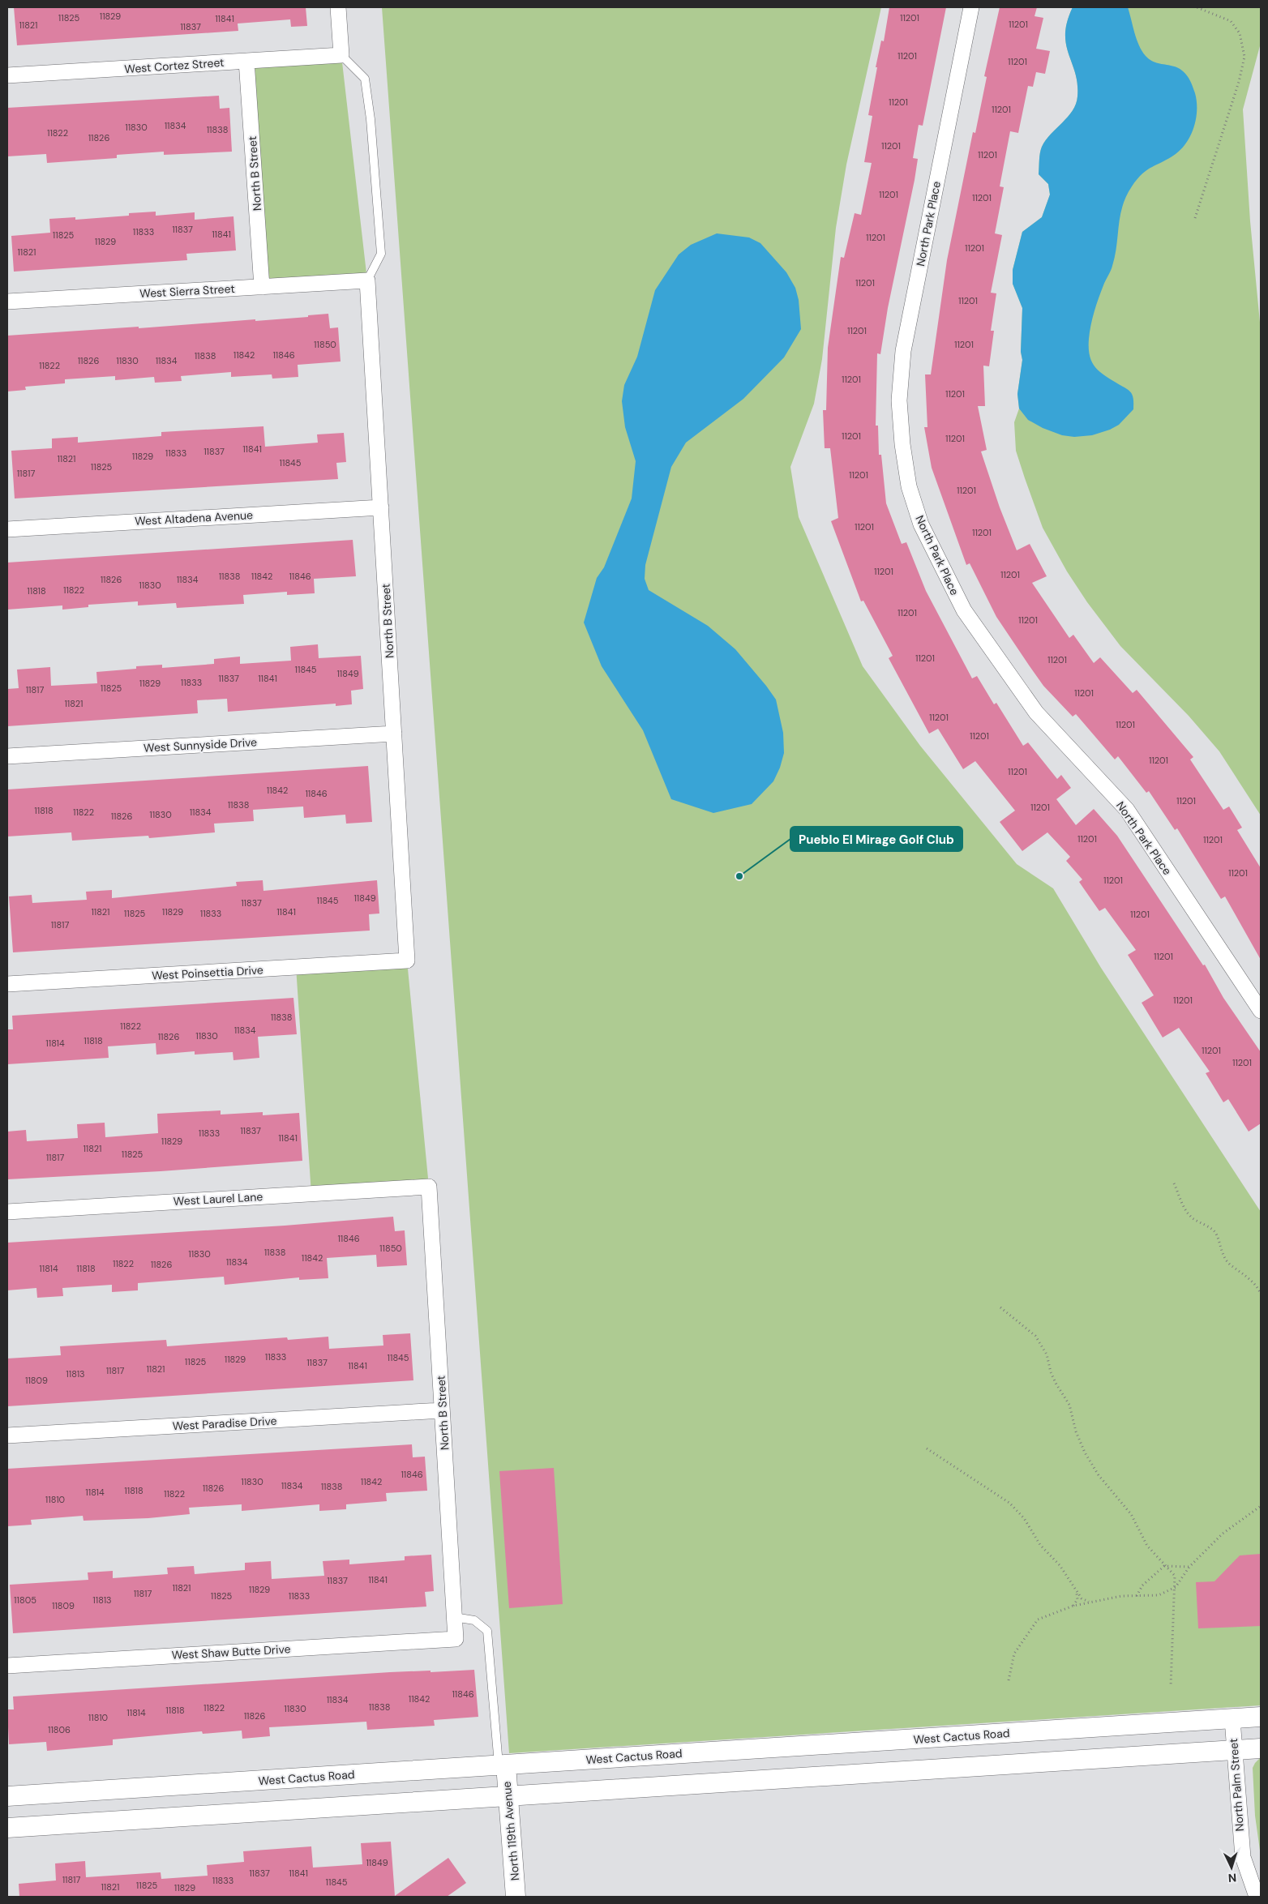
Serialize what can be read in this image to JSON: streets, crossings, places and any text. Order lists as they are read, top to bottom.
{
  "streets": {
    "street": [
      "West Cortez Street",
      "North B Street",
      "North Park Place",
      "West Sierra Street",
      "West Altadena Avenue",
      "West Sunnyside Drive",
      "West Poinsettia Drive",
      "West Laurel Lane",
      "West Paradise Drive",
      "West Shaw Butte Drive",
      "West Cactus Road",
      "North Palm Street",
      "North 119th Avenue"
    ]
  },
  "crossings": [
    ["West Cortez Street", "North B Street"],
    ["North B Street", "West Sierra Street"],
    ["North B Street", "West Altadena Avenue"],
    ["North B Street", "West Sunnyside Drive"],
    ["North B Street", "West Poinsettia Drive"],
    ["North B Street", "West Laurel Lane"],
    ["North B Street", "West Paradise Drive"],
    ["North B Street", "West Shaw Butte Drive"],
    ["West Cactus Road", "North Palm Street"],
    ["West Cactus Road", "North 119th Avenue"]
  ],
  "places": ["Pueblo El Mirage Golf Club"],
  "house_numbers": [
    "11829",
    "11825",
    "11201",
    "11841",
    "11201",
    "11821",
    "11837",
    "11201",
    "11201",
    "11201",
    "11201",
    "11834",
    "11830",
    "11838",
    "11822",
    "11826",
    "11201",
    "11201",
    "11201",
    "11201",
    "11837",
    "11833",
    "11841",
    "11825",
    "11201",
    "11829",
    "11201",
    "11821",
    "11201",
    "11201",
    "11201",
    "11850",
    "11201",
    "11842",
    "11846",
    "11838",
    "11826",
    "11830",
    "11834",
    "11822",
    "11201",
    "11201",
    "11201",
    "11201",
    "11841",
    "11837",
    "11833",
    "11829",
    "11821",
    "11845",
    "11825",
    "11817",
    "11201",
    "11201",
    "11201",
    "11201",
    "11201",
    "11201",
    "11838",
    "11842",
    "11846",
    "11826",
    "11834",
    "11830",
    "11822",
    "11818",
    "11201",
    "11201",
    "11201",
    "11201",
    "11845",
    "11849",
    "11837",
    "11841",
    "11833",
    "11829",
    "11825",
    "11817",
    "11201",
    "11821",
    "11201",
    "11201",
    "11201",
    "11201",
    "11201",
    "11842",
    "11846",
    "11201",
    "11838",
    "11201",
    "11818",
    "11822",
    "11834",
    "11830",
    "11826",
    "11201",
    "11201",
    "11201",
    "11201",
    "11849",
    "11845",
    "11837",
    "11821",
    "11829",
    "11841",
    "11825",
    "11833",
    "11201",
    "11817",
    "11201",
    "11201",
    "11838",
    "11822",
    "11834",
    "11830",
    "11826",
    "11818",
    "11814",
    "11201",
    "11201",
    "11837",
    "11833",
    "11841",
    "11829",
    "11821",
    "11825",
    "11817",
    "11846",
    "11850",
    "11838",
    "11830",
    "11842",
    "11834",
    "11822",
    "11826",
    "11814",
    "11818",
    "11833",
    "11845",
    "11829",
    "11825",
    "11837",
    "11841",
    "11821",
    "11817",
    "11813",
    "11809",
    "11846",
    "11830",
    "11842",
    "11834",
    "11838",
    "11826",
    "11818",
    "11814",
    "11822",
    "11810",
    "11841",
    "11837",
    "11821",
    "11829",
    "11817",
    "11825",
    "11833",
    "11805",
    "11813",
    "11809",
    "11846",
    "11842",
    "11834",
    "11838",
    "11822",
    "11830",
    "11818",
    "11814",
    "11826",
    "11810",
    "11806",
    "11849",
    "11837",
    "11841",
    "11817",
    "11833",
    "11845",
    "11825",
    "11821",
    "11829"
  ],
  "north": "bottom"
}
